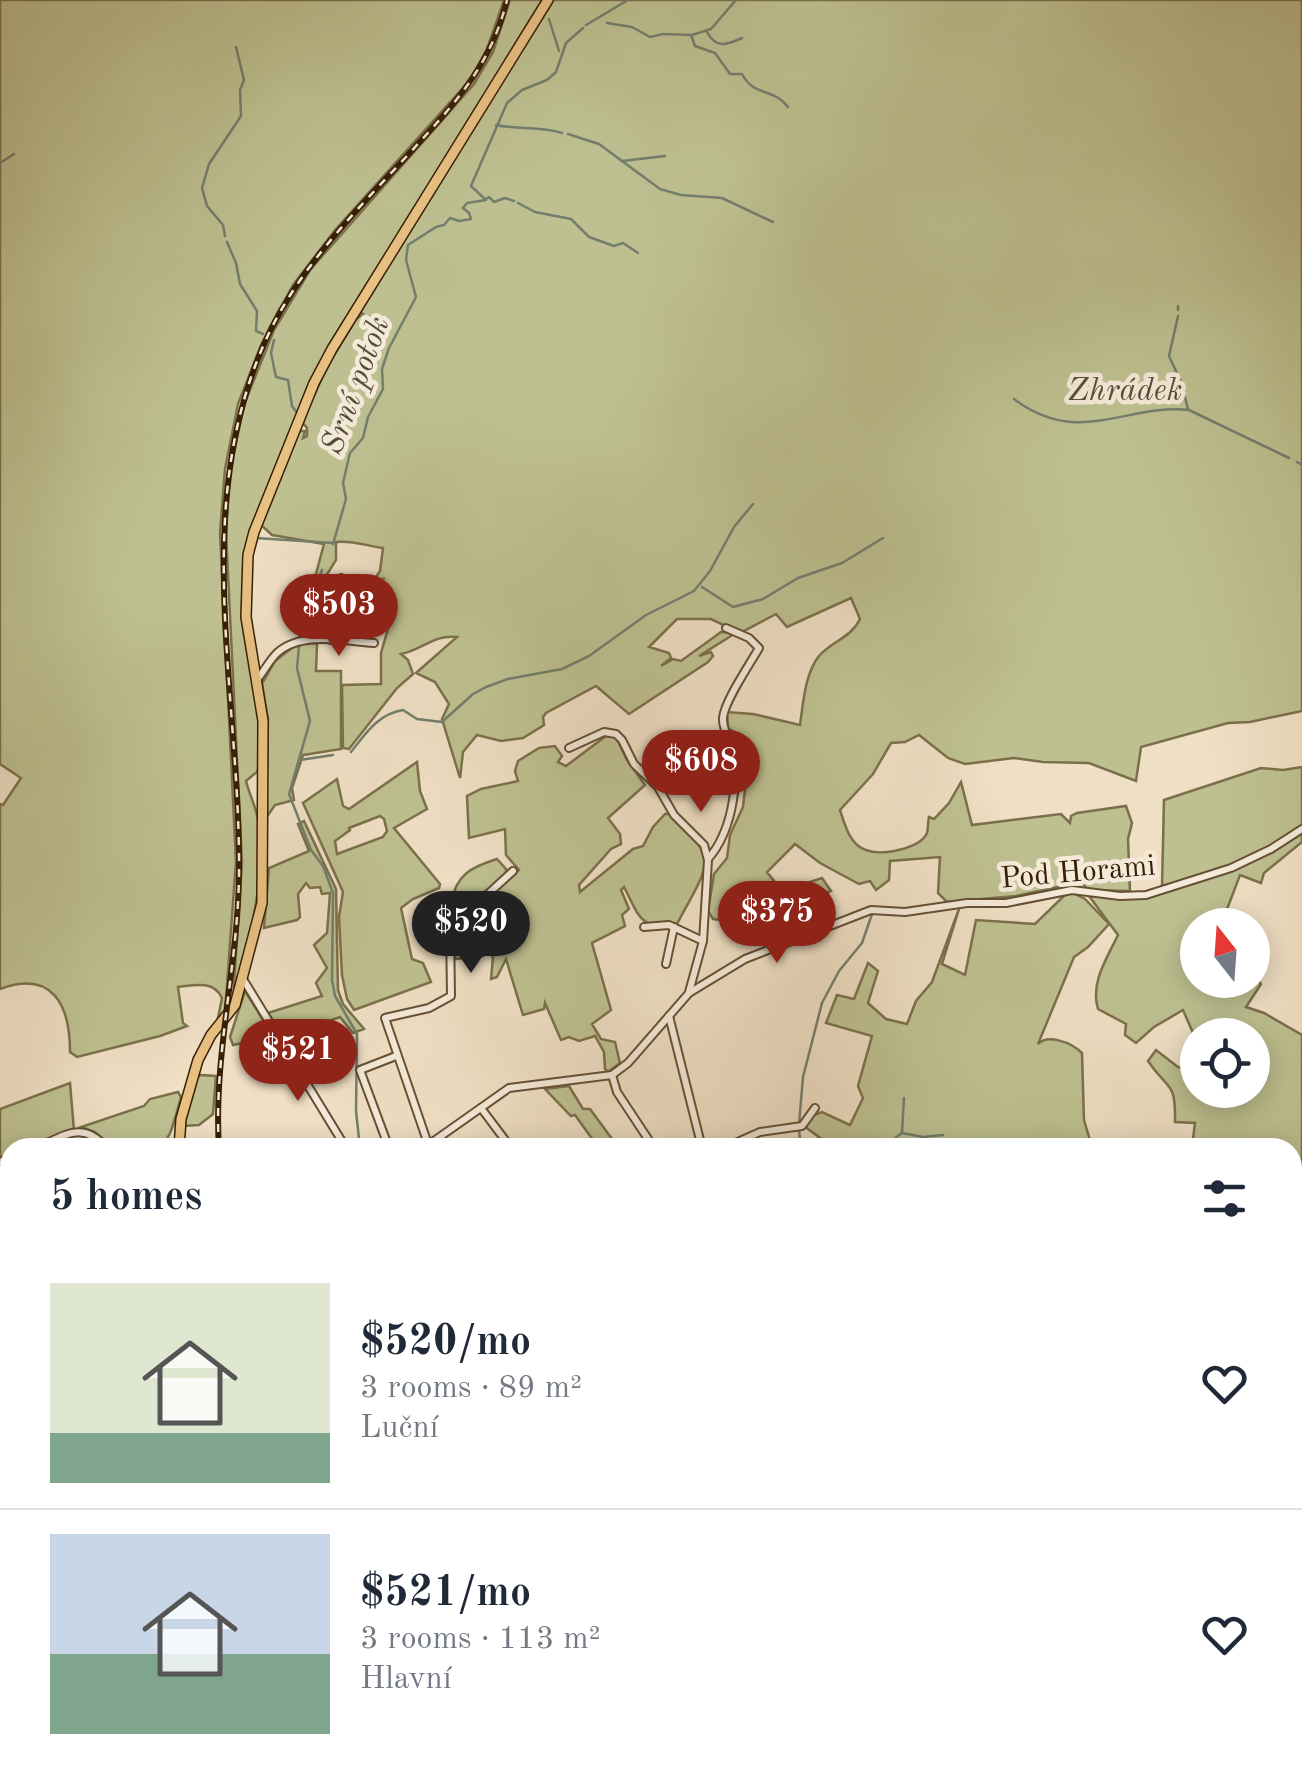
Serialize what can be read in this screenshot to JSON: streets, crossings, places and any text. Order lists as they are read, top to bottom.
{
  "streets": {
    "street": ["Pod Horami"]
  },
  "water": ["Srní potok", "Zhrádek"],
  "north": "top",
  "page": {
    "price": [
      "$503",
      "$608",
      "$375",
      "$520",
      "$521"
    ],
    "heading": "5 homes",
    "list": [
      {
        "name": "$520/mo",
        "note": "3 rooms · 89 m² · Luční"
      },
      {
        "name": "$521/mo",
        "note": "3 rooms · 113 m² · Hlavní"
      }
    ]
  }
}
